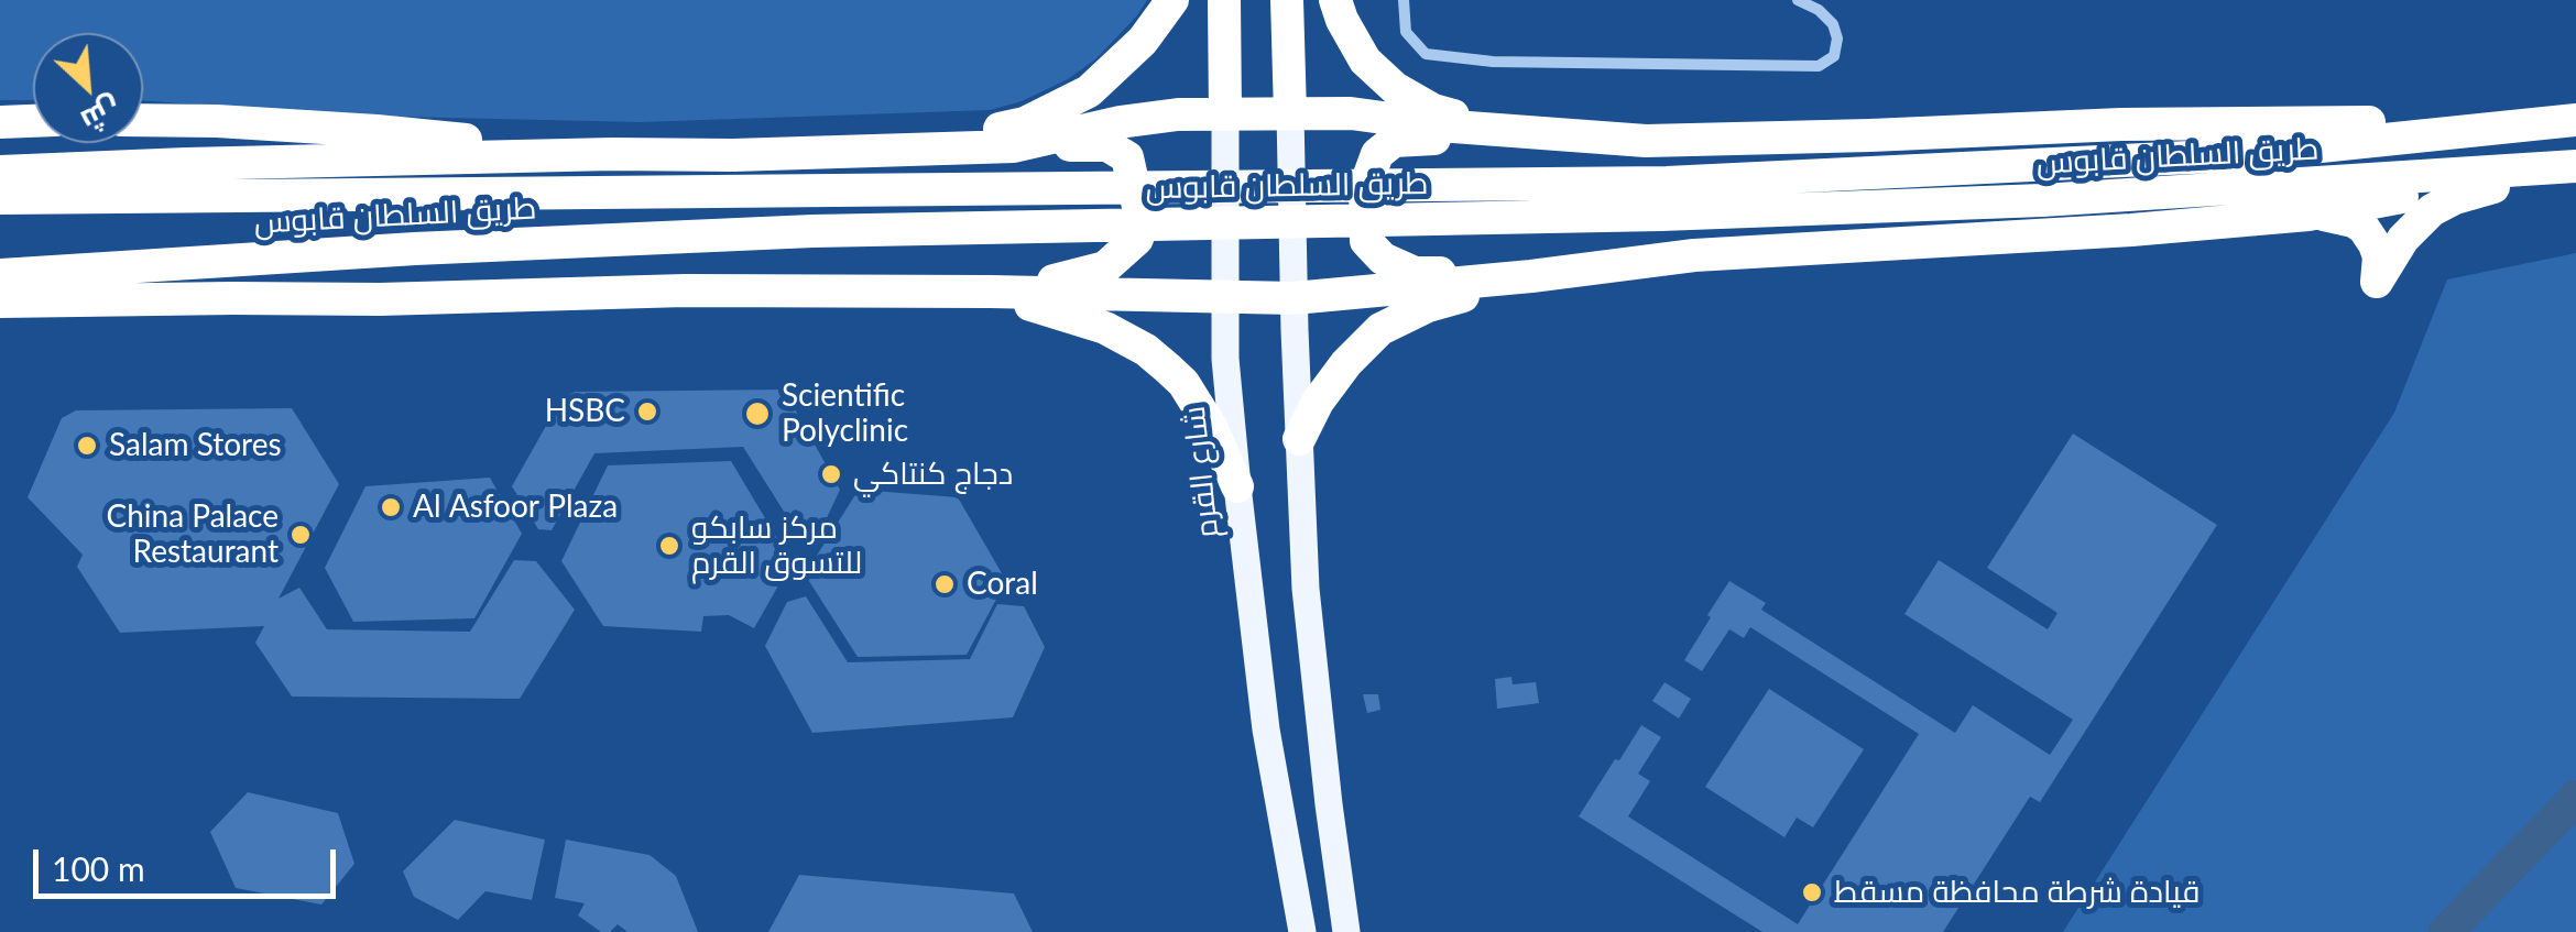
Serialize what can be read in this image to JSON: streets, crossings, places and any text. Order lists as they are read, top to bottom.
{
  "streets": {
    "highway": ["طريق السلطان قابوس", "شارع القرم"]
  },
  "places": [
    "HSBC",
    "Scientific Polyclinic",
    "Salam Stores",
    "دجاج كنتاكي",
    "Al Asfoor Plaza",
    "China Palace Restaurant",
    "مركز سابكو للتسوق القرم",
    "Coral",
    "قيادة شرطة محافظة مسقط"
  ],
  "scale_bar": "100 m",
  "north": "bottom right"
}
